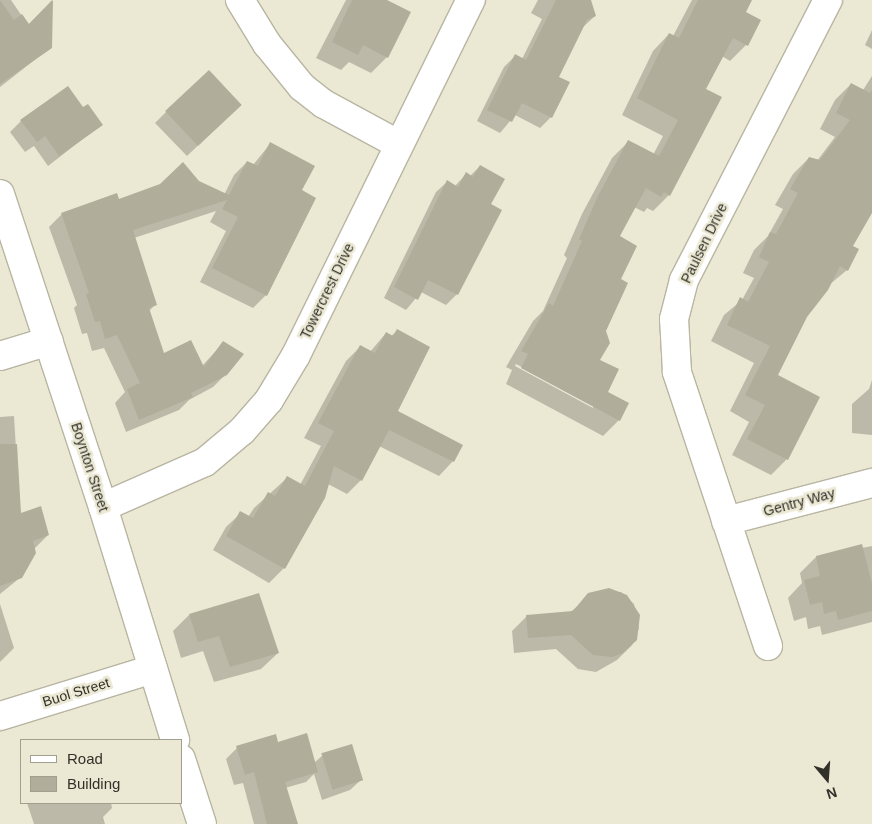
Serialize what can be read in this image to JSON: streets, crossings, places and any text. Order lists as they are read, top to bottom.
{
  "streets": {
    "street": [
      "Paulsen Drive",
      "Towercrest Drive",
      "Boynton Street",
      "Gentry Way",
      "Buol Street"
    ]
  },
  "crossings": [
    ["Paulsen Drive", "Gentry Way"],
    ["Towercrest Drive", "Boynton Street"],
    ["Boynton Street", "Buol Street"]
  ],
  "legend": ["Road", "Building"],
  "north": "bottom"
}
